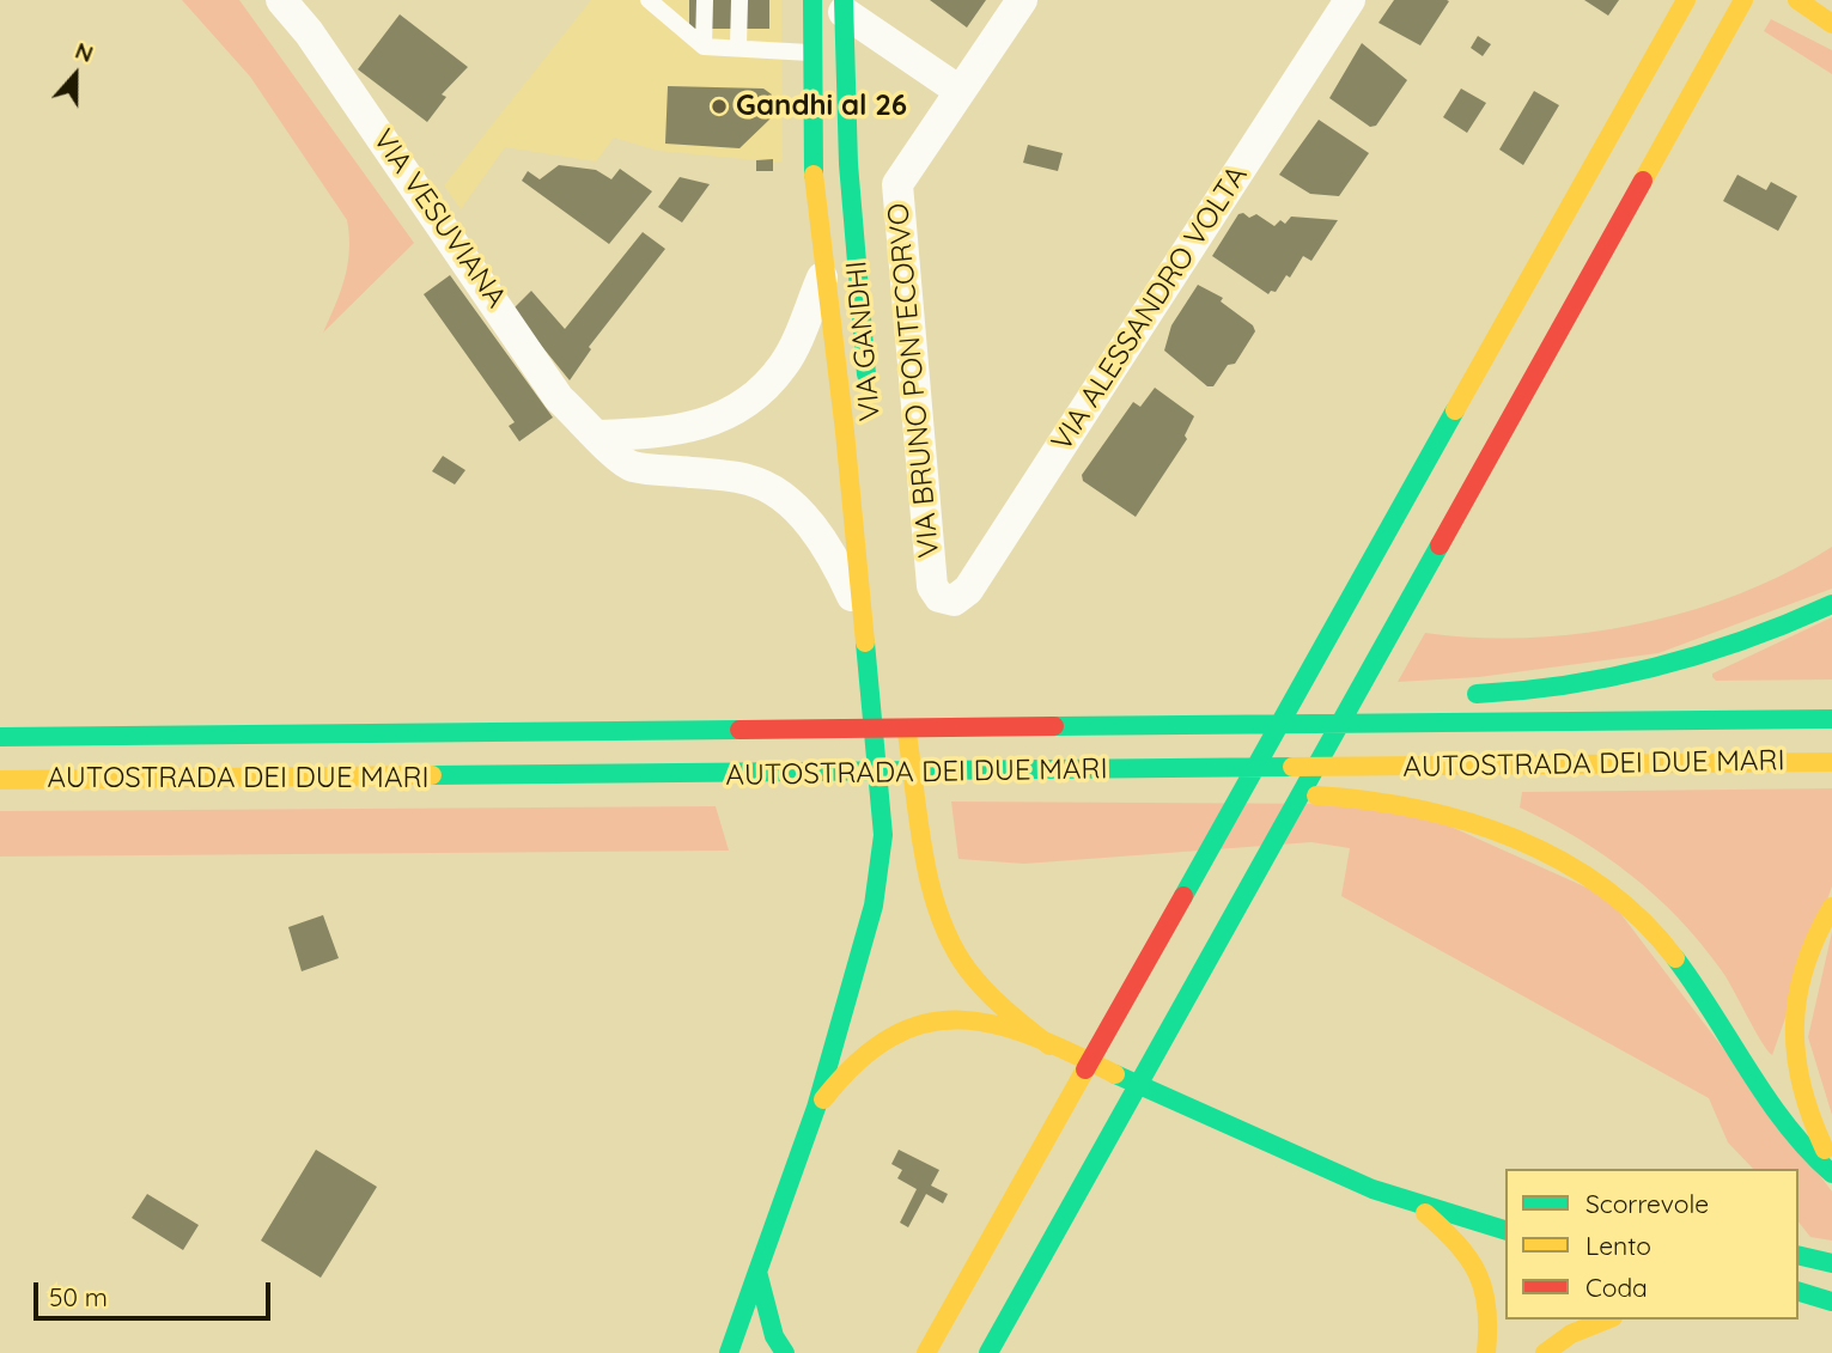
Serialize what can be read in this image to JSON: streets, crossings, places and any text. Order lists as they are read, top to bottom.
{
  "streets": {
    "main road": ["VIA GANDHI", "AUTOSTRADA DEI DUE MARI"],
    "street": ["VIA VESUVIANA", "VIA ALESSANDRO VOLTA", "VIA BRUNO PONTECORVO"]
  },
  "crossings": [
    ["VIA VESUVIANA", "VIA GANDHI"],
    ["VIA ALESSANDRO VOLTA", "VIA BRUNO PONTECORVO"]
  ],
  "places": ["Gandhi al 26"],
  "legend": ["Scorrevole", "Lento", "Coda"],
  "scale_bar": "50 m",
  "north": "top"
}
